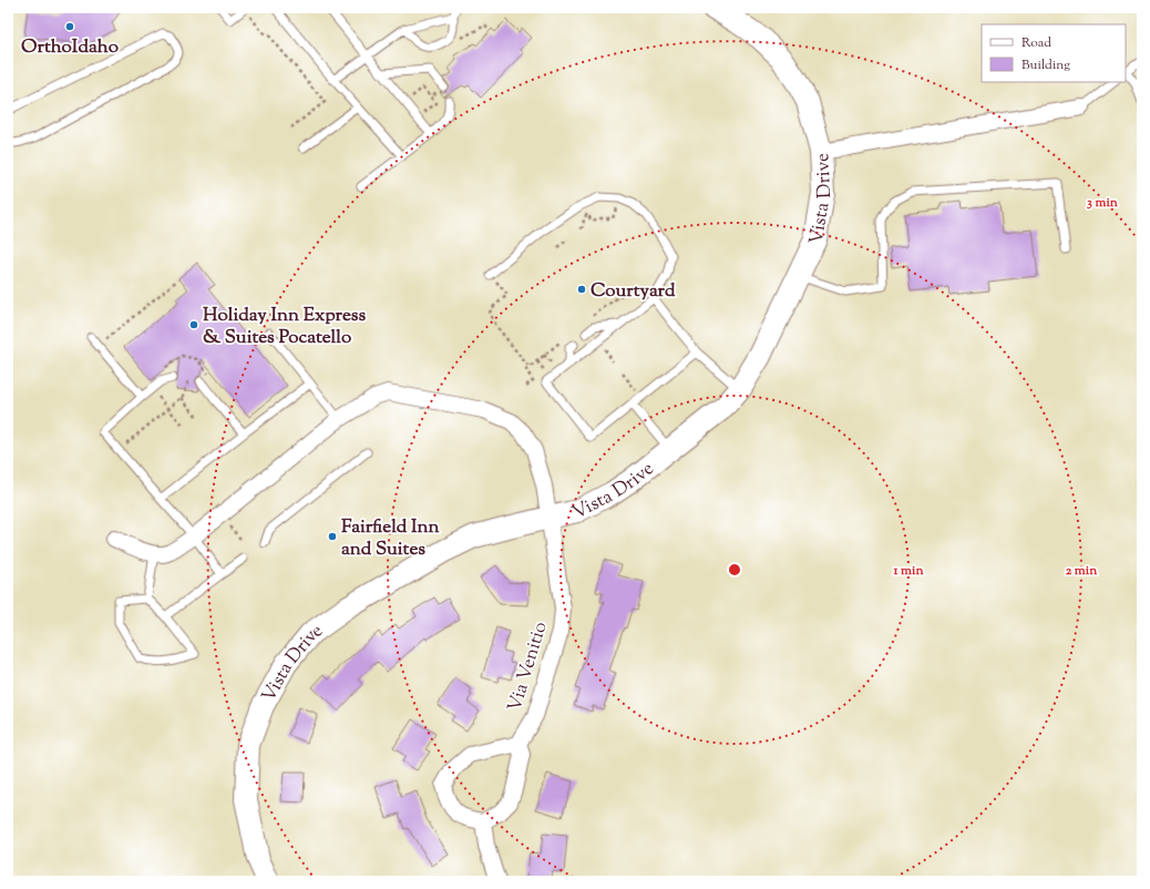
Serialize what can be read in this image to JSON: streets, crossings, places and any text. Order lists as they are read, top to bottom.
{
  "streets": {
    "street": ["Vista Drive", "Via Venitio"]
  },
  "crossings": [
    ["Vista Drive", "Via Venitio"]
  ],
  "places": [
    "OrthoIdaho",
    "Courtyard",
    "Holiday Inn Express & Suites Pocatello",
    "Fairfield Inn and Suites"
  ],
  "legend": ["Road", "Building"],
  "rings": ["3 min", "1 min", "2 min"]
}
